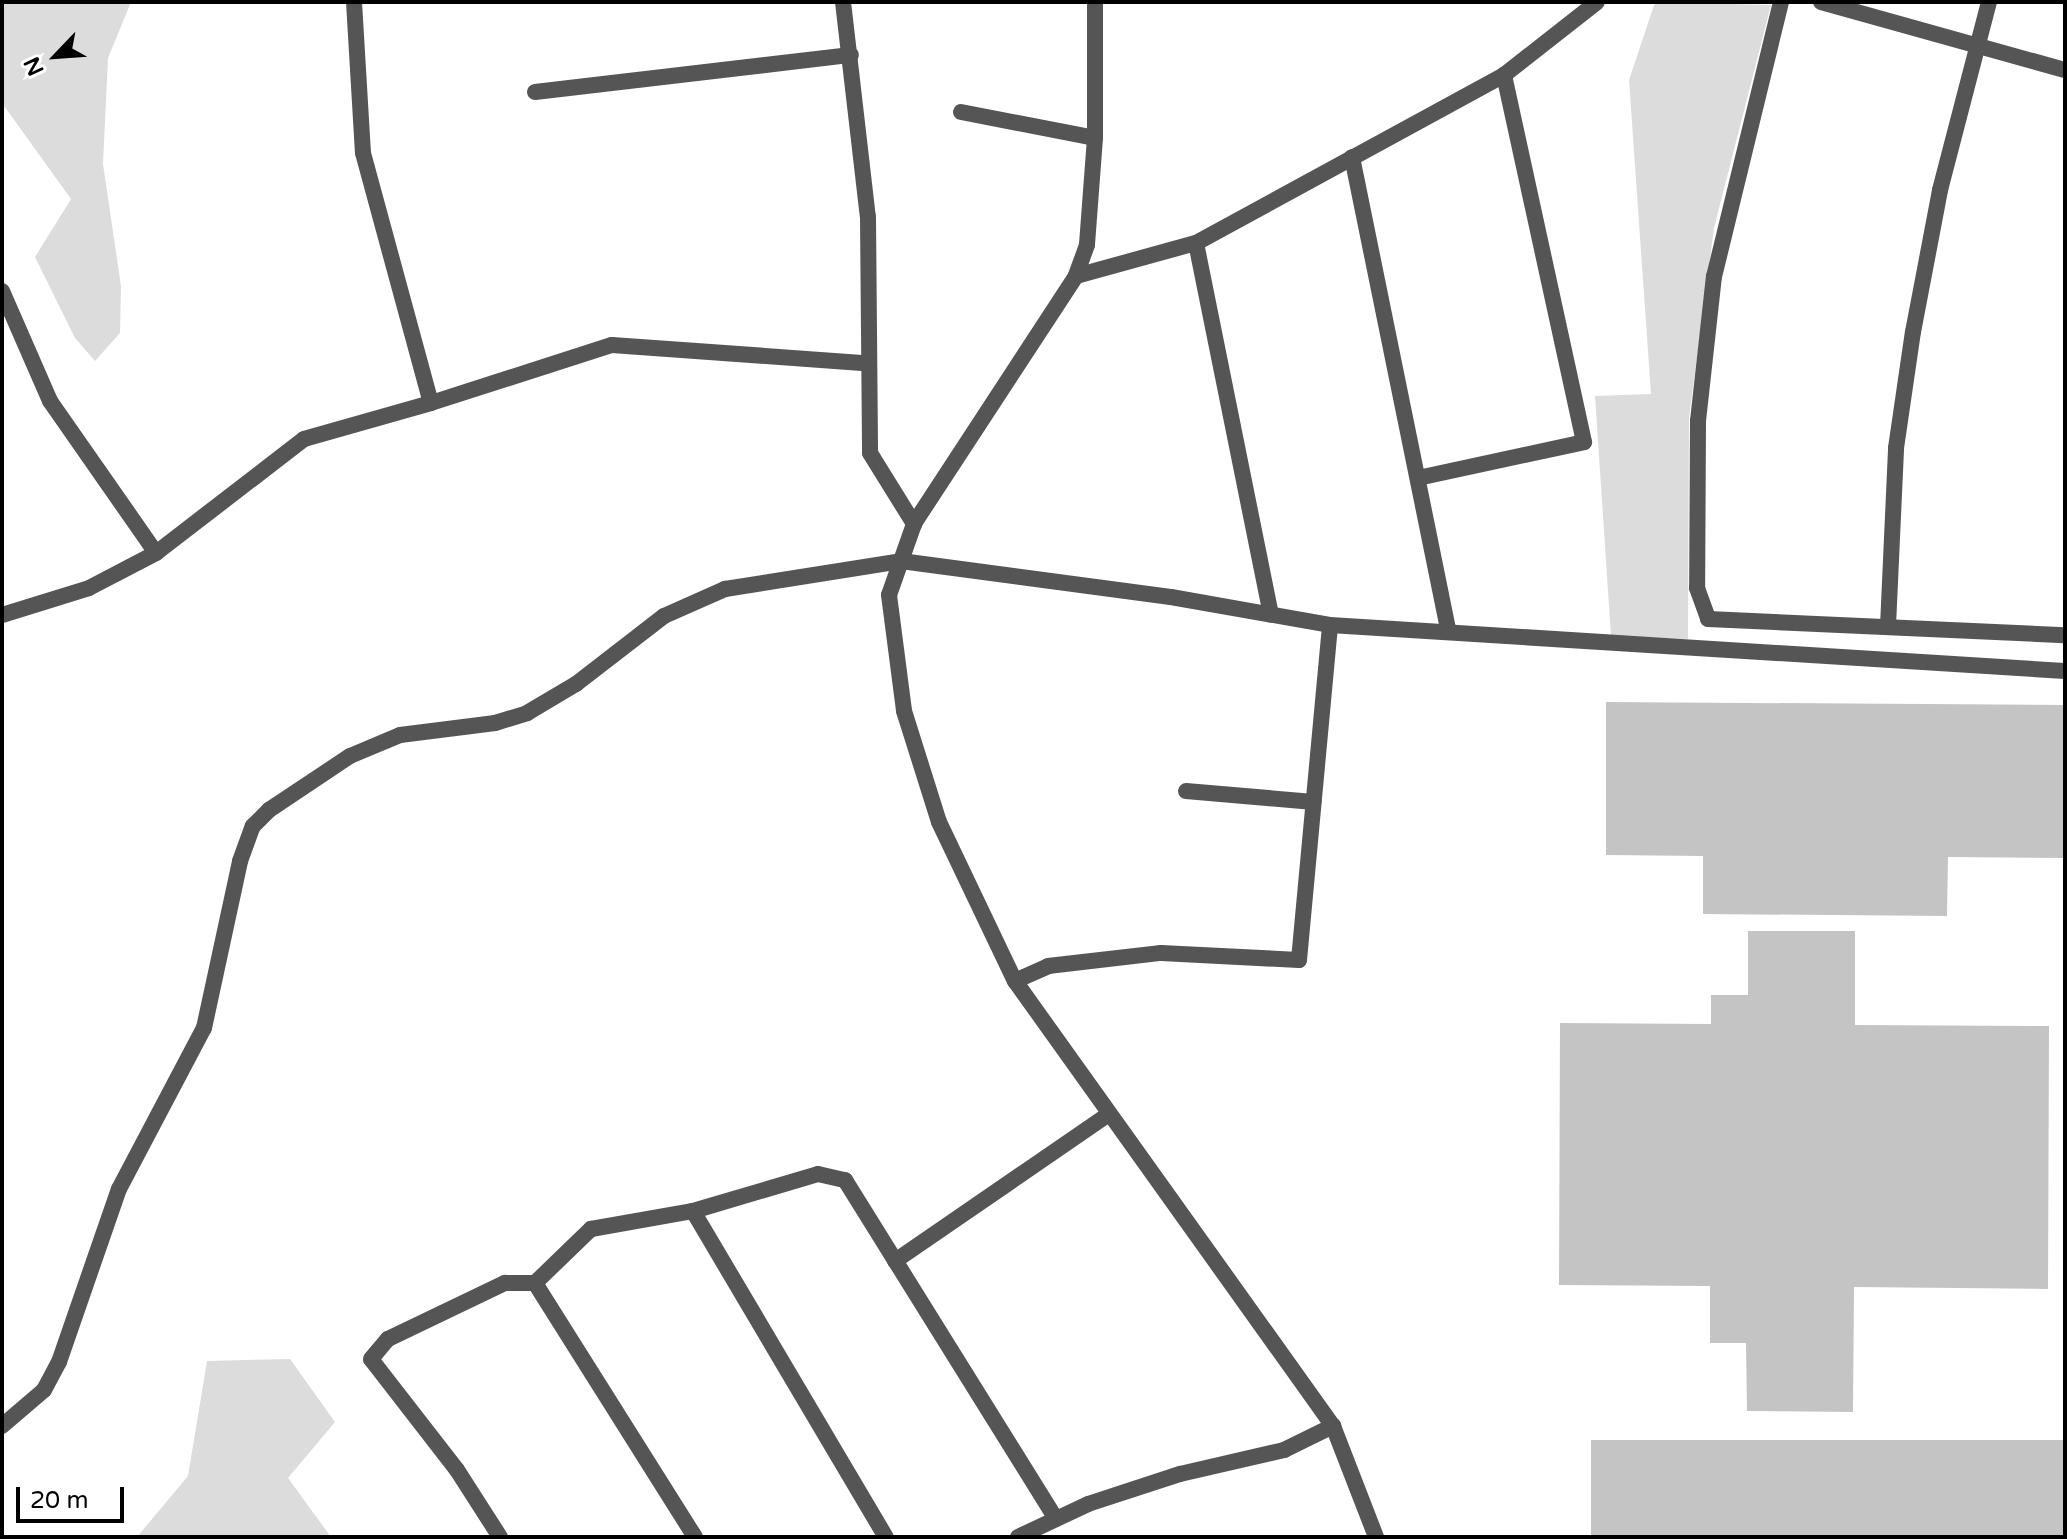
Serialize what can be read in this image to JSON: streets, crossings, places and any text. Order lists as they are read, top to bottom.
{
  "scale_bar": "20 m",
  "north": "bottom left"
}
